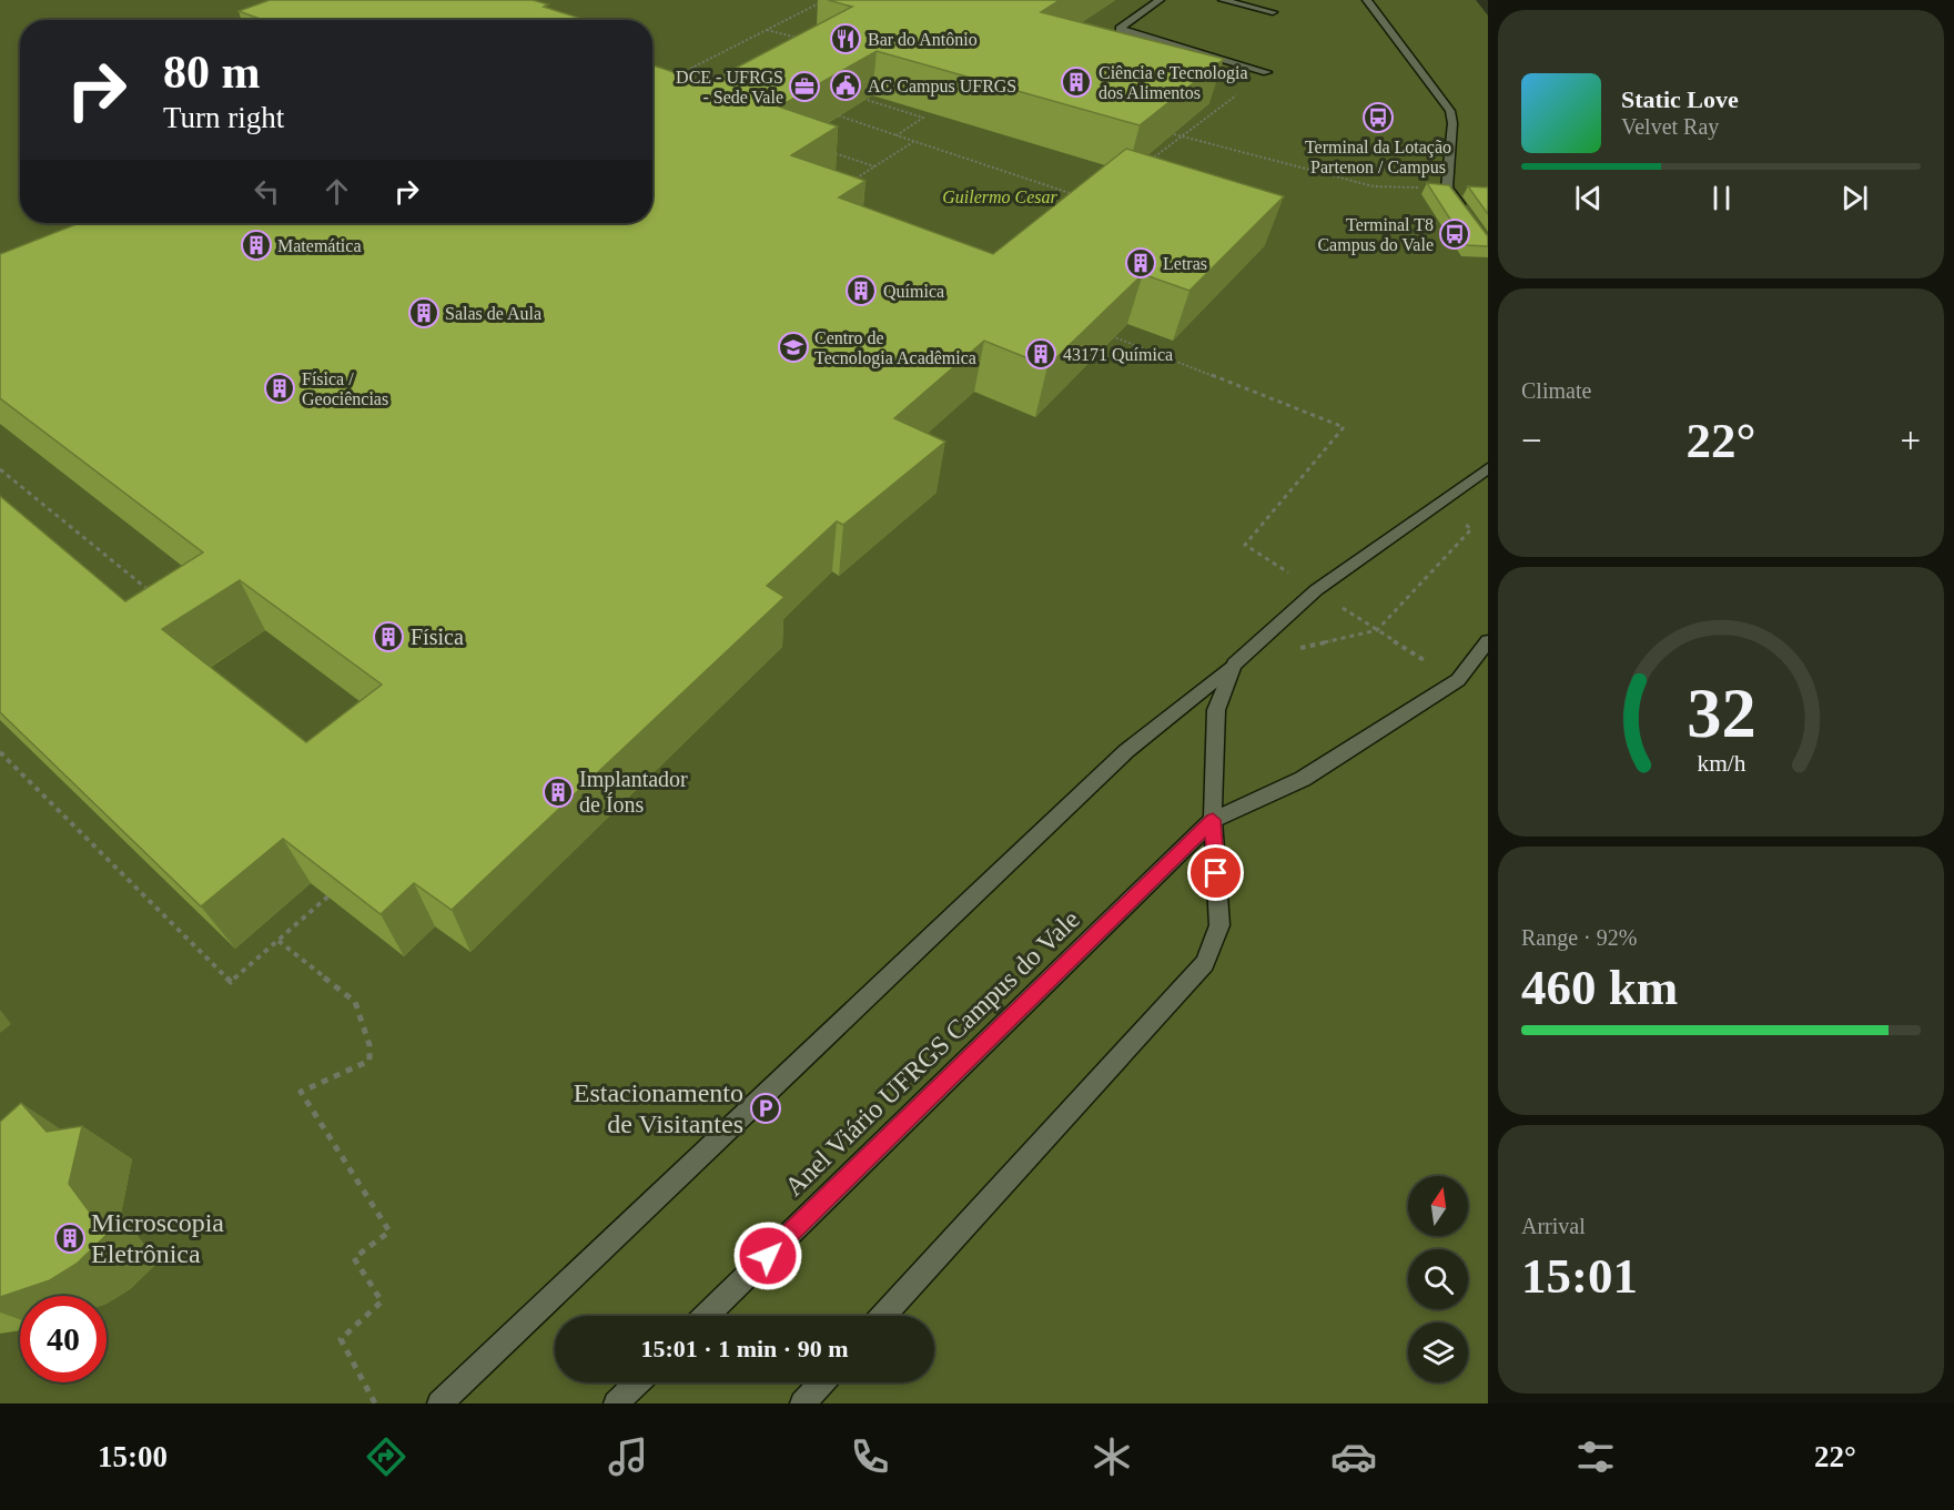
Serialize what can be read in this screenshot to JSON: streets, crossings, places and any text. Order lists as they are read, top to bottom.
{
  "streets": {
    "street": ["Anel Viário UFRGS Campus do Vale"]
  },
  "parks": ["Guilermo Cesar"],
  "places": {
    "restaurant": ["Bar do Antônio"],
    "building": [
      "Ciência e Tecnologia dos Alimentos",
      "Matemática",
      "Letras",
      "Química",
      "Salas de Aula",
      "43171 Química",
      "Física / Geociências",
      "Física",
      "Implantador de Íons",
      "Microscopia Eletrônica"
    ],
    "public building": ["AC Campus UFRGS"],
    "office": ["DCE - UFRGS - Sede Vale"],
    "bus stop": ["Terminal da Lotação Partenon / Campus", "Terminal T8 Campus do Vale"],
    "school or university": ["Centro de Tecnologia Acadêmica"],
    "parking": ["Estacionamento de Visitantes"]
  },
  "north": "top",
  "page": {
    "turn": ["80 m", "Turn right"],
    "song": ["Static Love", "Velvet Ray"],
    "tile": [
      "Climate",
      ["Range · 92%", "460 km"],
      ["Arrival", "15:01"]
    ],
    "heat": ["−", "22°", "+"],
    "limit": "40",
    "trip": "15:01 · 1 min · 90 m",
    "tabs": ["15:00", "22°"],
    "gauge": ["32", "km/h"]
  }
}
